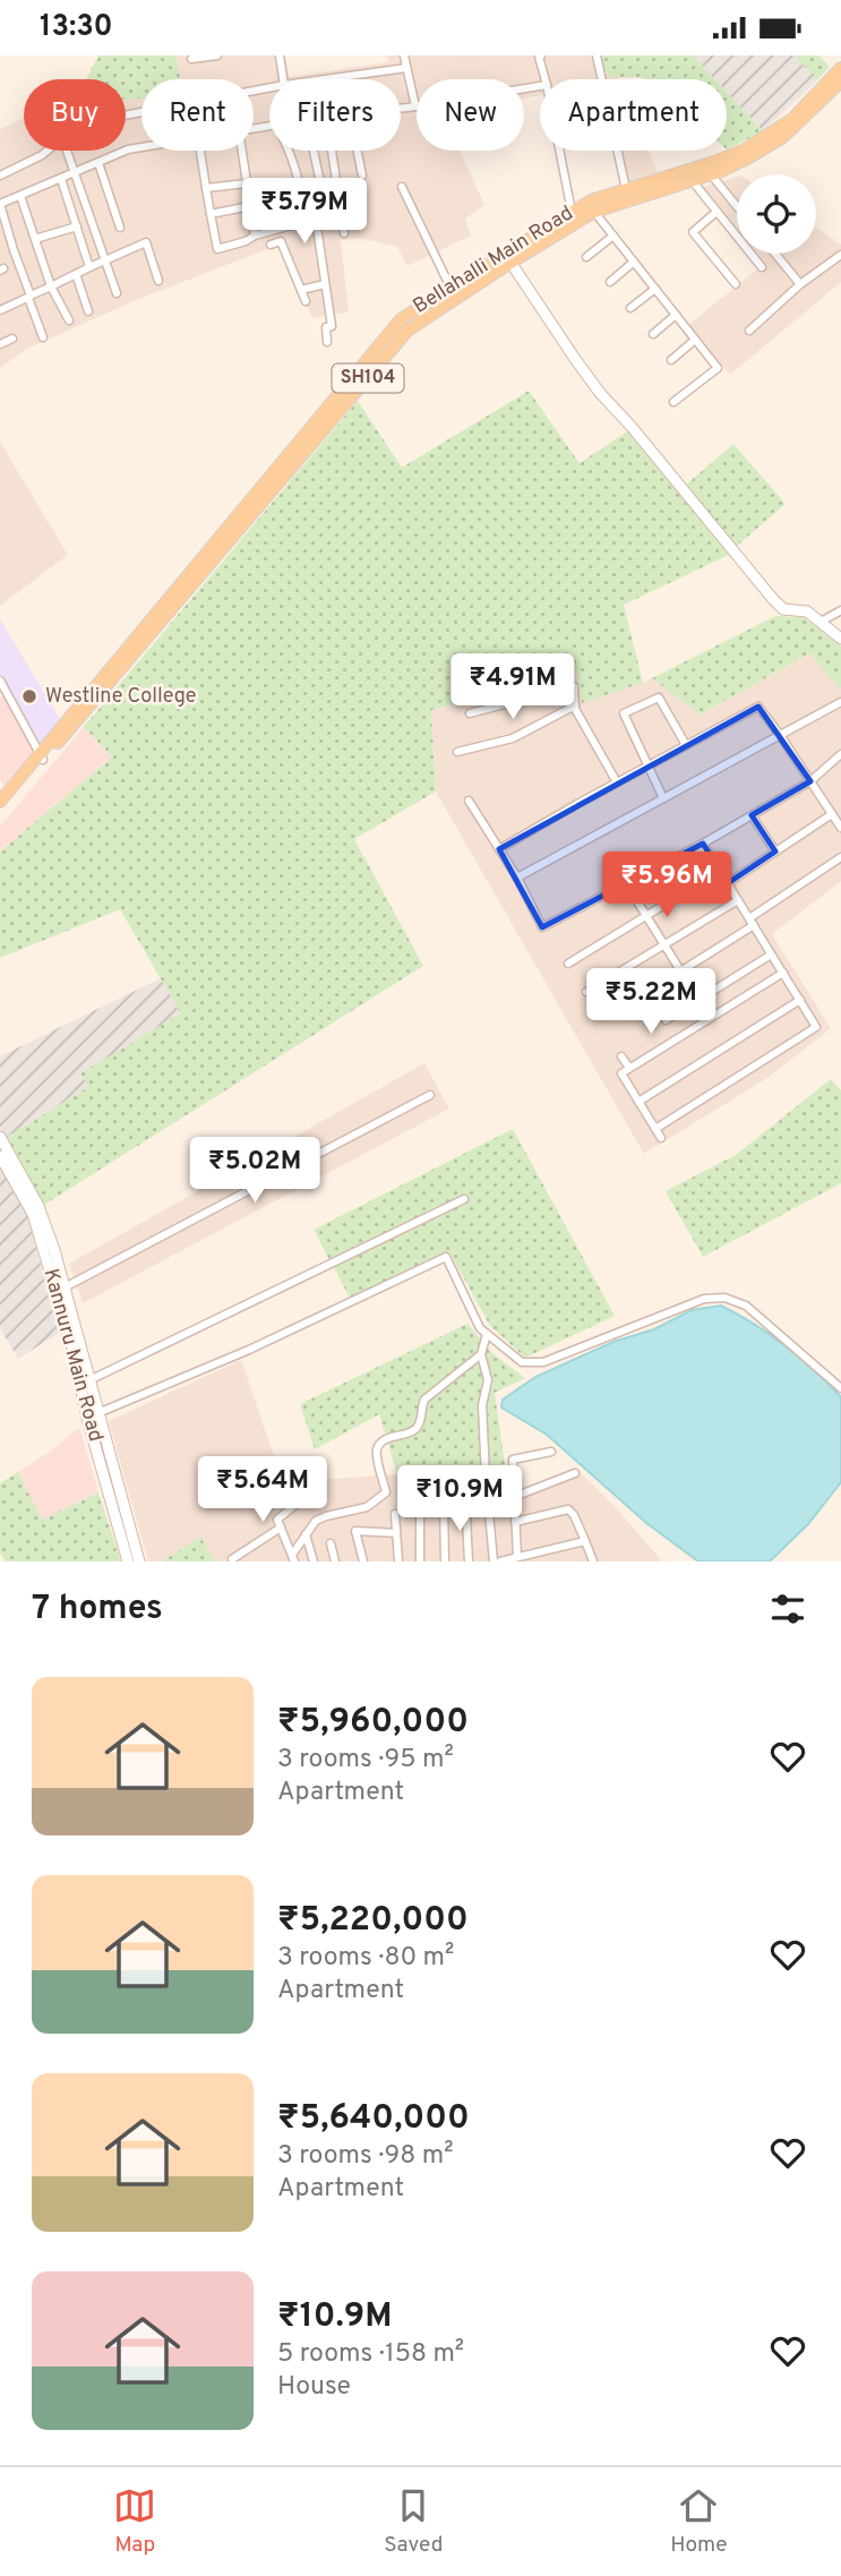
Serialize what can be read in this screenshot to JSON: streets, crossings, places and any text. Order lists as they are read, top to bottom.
{
  "streets": {
    "main road": ["Bellahalli Main Road", "SH104", "Kannuru Main Road"]
  },
  "places": ["Westline College"],
  "page": {
    "status": "13:30",
    "chip": [
      "Buy",
      "Rent",
      "Filters",
      "New",
      "Apartment"
    ],
    "price": [
      "₹5.79M",
      "₹4.91M",
      "₹5.96M",
      "₹5.22M",
      "₹5.02M",
      "₹5.64M",
      "₹10.9M"
    ],
    "heading": "7 homes",
    "list": [
      {
        "name": "₹5,960,000",
        "note": "3 rooms · 95 m² · Apartment"
      },
      {
        "name": "₹5,220,000",
        "note": "3 rooms · 80 m² · Apartment"
      },
      {
        "name": "₹5,640,000",
        "note": "3 rooms · 98 m² · Apartment"
      },
      {
        "name": "₹10.9M",
        "note": "5 rooms · 158 m² · House"
      }
    ],
    "tabs": ["Map", "Saved", "Home"]
  }
}
